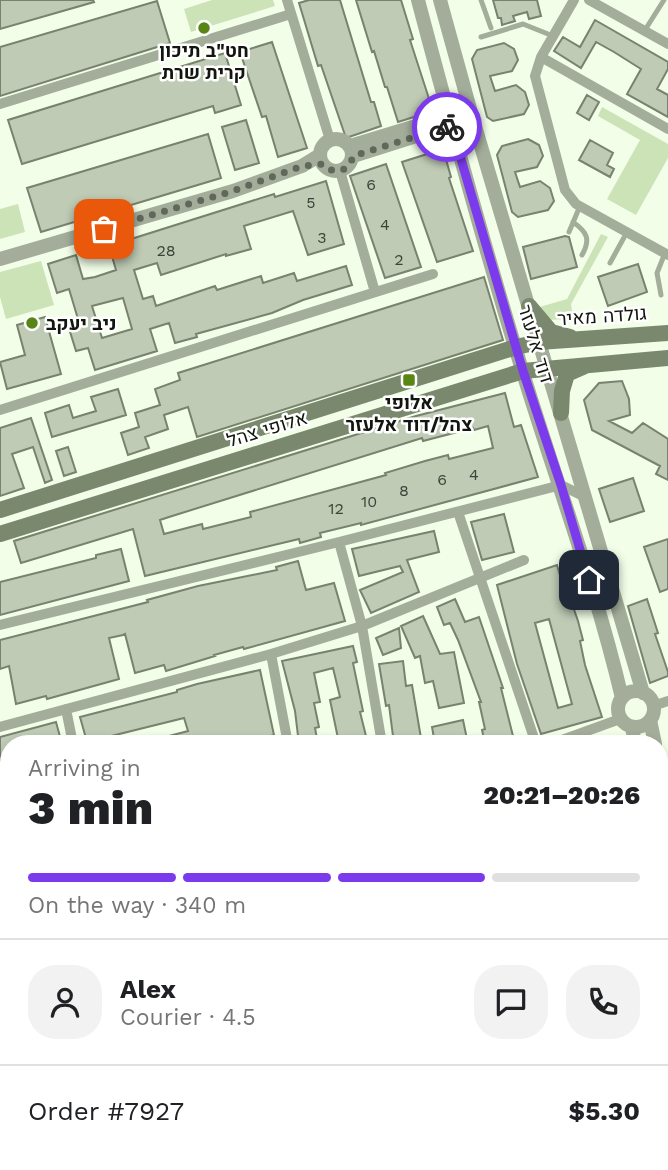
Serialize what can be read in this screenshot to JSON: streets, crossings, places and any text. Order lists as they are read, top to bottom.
{
  "streets": {
    "main road": ["גולדה מאיר", "אלופי צהל"],
    "street": ["דוד אלעזר"]
  },
  "crossings": [
    ["גולדה מאיר", "דוד אלעזר"],
    ["גולדה מאיר", "אלופי צהל"],
    ["דוד אלעזר", "אלופי צהל"]
  ],
  "places": {
    "other": ["חט\"ב תיכון קרית שרת", "ניב יעקב"],
    "transit": ["אלופי צהל/דוד אלעזר"]
  },
  "house_numbers": [
    "6",
    "5",
    "4",
    "3",
    "28",
    "2",
    "4",
    "6",
    "8",
    "10",
    "12"
  ],
  "page": {
    "heading": ["3 min", "Arriving in", "20:21–20:26"],
    "panel": [
      "Alex",
      "Courier · 4.5",
      "Order #7927",
      "$5.30"
    ],
    "bar": "On the way · 340 m"
  }
}
